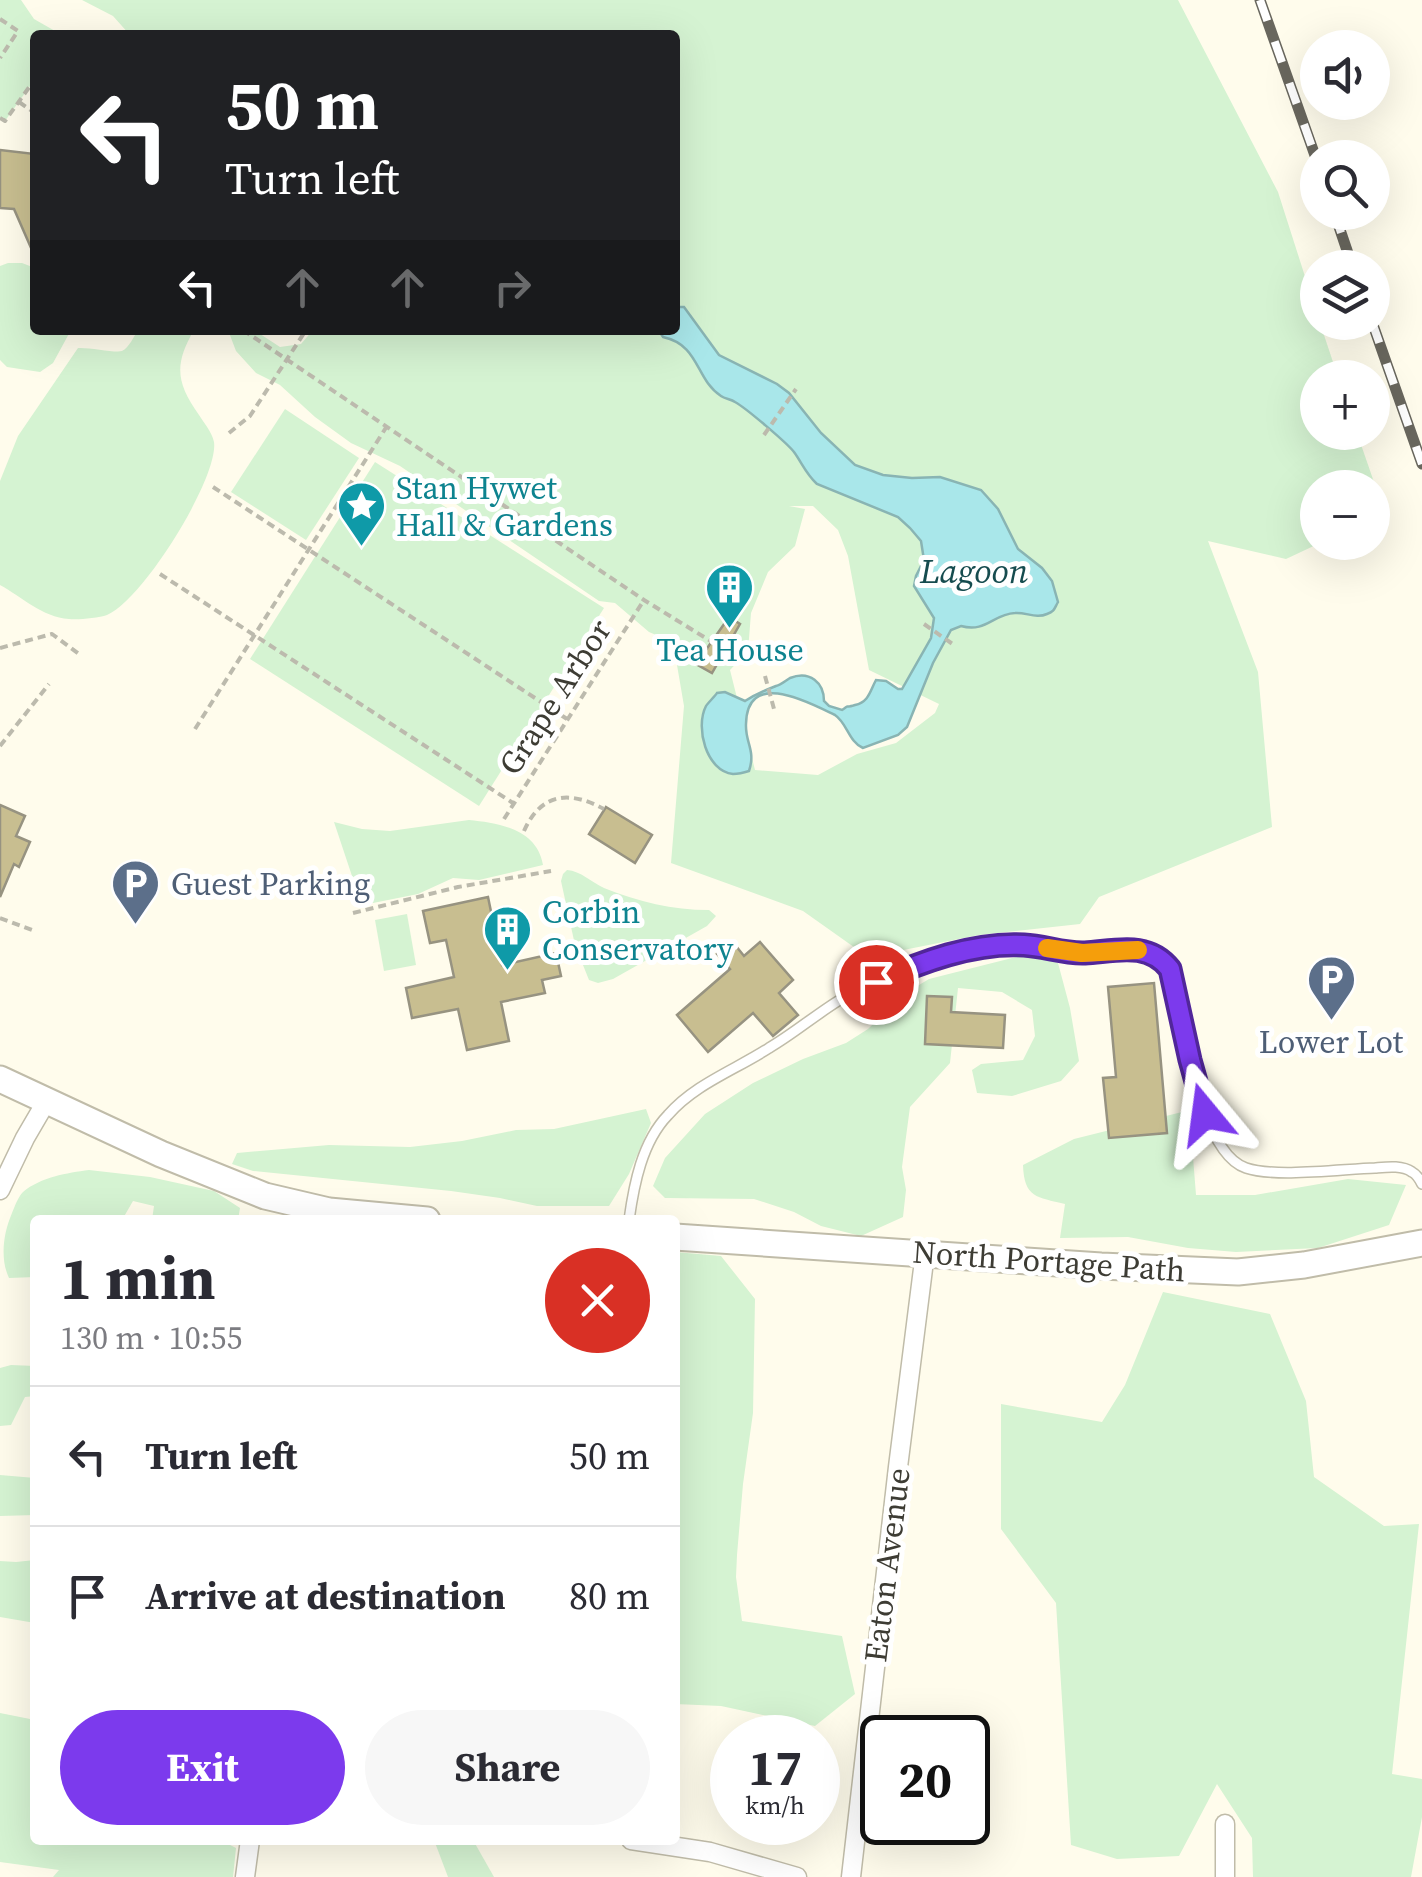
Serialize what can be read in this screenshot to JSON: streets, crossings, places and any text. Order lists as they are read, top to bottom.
{
  "streets": {
    "main road": ["North Portage Path"],
    "street": ["Eaton Avenue"],
    "path": ["Grape Arbor"]
  },
  "crossings": [
    ["North Portage Path", "Eaton Avenue"]
  ],
  "water": ["Lagoon"],
  "places": {
    "place": ["Stan Hywet Hall & Gardens"],
    "building": ["Tea House", "Corbin Conservatory"],
    "parking": ["Guest Parking", "Lower Lot"]
  },
  "page": {
    "map_buttons": ["+", "−"],
    "turn": ["50 m", "Turn left"],
    "heading": ["1 min", "130 m · 10:55"],
    "list": [
      {
        "name": "Turn left",
        "value": "50 m"
      },
      {
        "name": "Arrive at destination",
        "value": "80 m"
      }
    ],
    "buttons": ["Exit", "Share"],
    "speed": "17 km/h",
    "limit": "20"
  }
}
